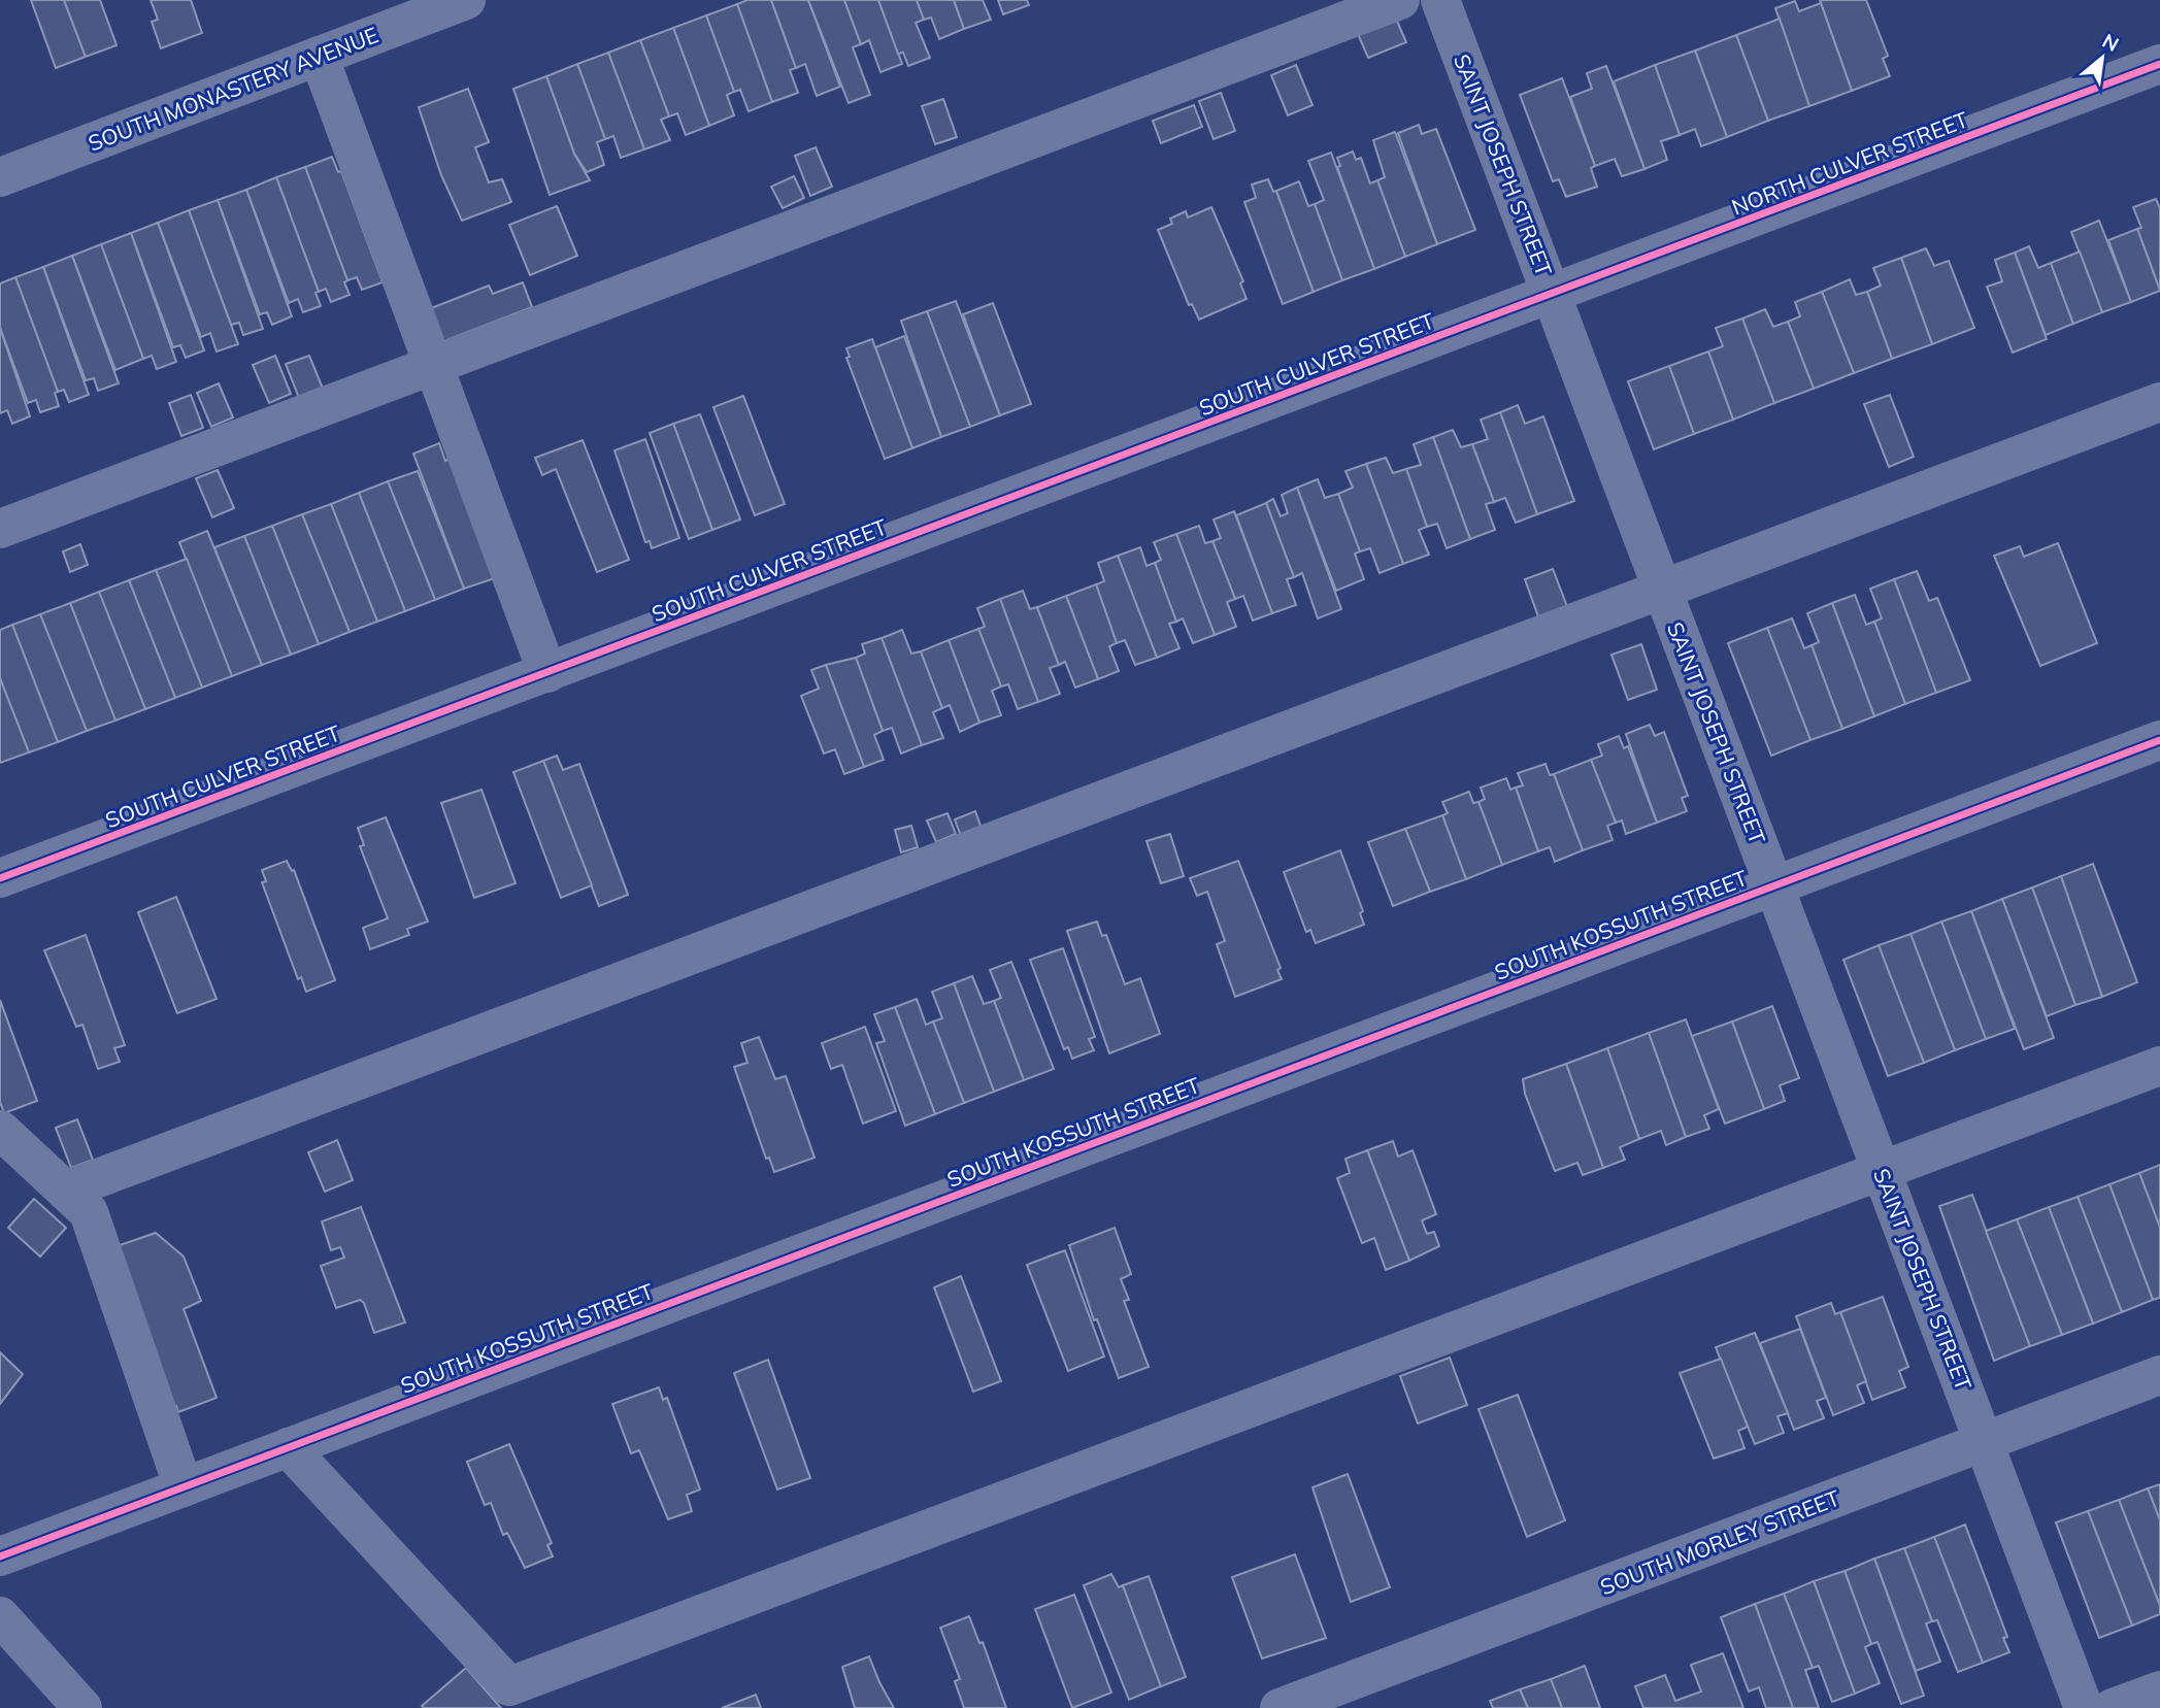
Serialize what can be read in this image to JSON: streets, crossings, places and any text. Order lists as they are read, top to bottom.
{
  "streets": {
    "street": [
      "SOUTH MONASTERY AVENUE",
      "NORTH CULVER STREET",
      "SAINT JOSEPH STREET",
      "SOUTH CULVER STREET",
      "SOUTH KOSSUTH STREET",
      "SOUTH MORLEY STREET"
    ]
  },
  "crossings": [
    ["NORTH CULVER STREET", "SAINT JOSEPH STREET"],
    ["NORTH CULVER STREET", "SOUTH CULVER STREET"],
    ["SAINT JOSEPH STREET", "SOUTH CULVER STREET"],
    ["SAINT JOSEPH STREET", "SOUTH KOSSUTH STREET"],
    ["SAINT JOSEPH STREET", "SOUTH MORLEY STREET"]
  ],
  "north": "top right"
}
